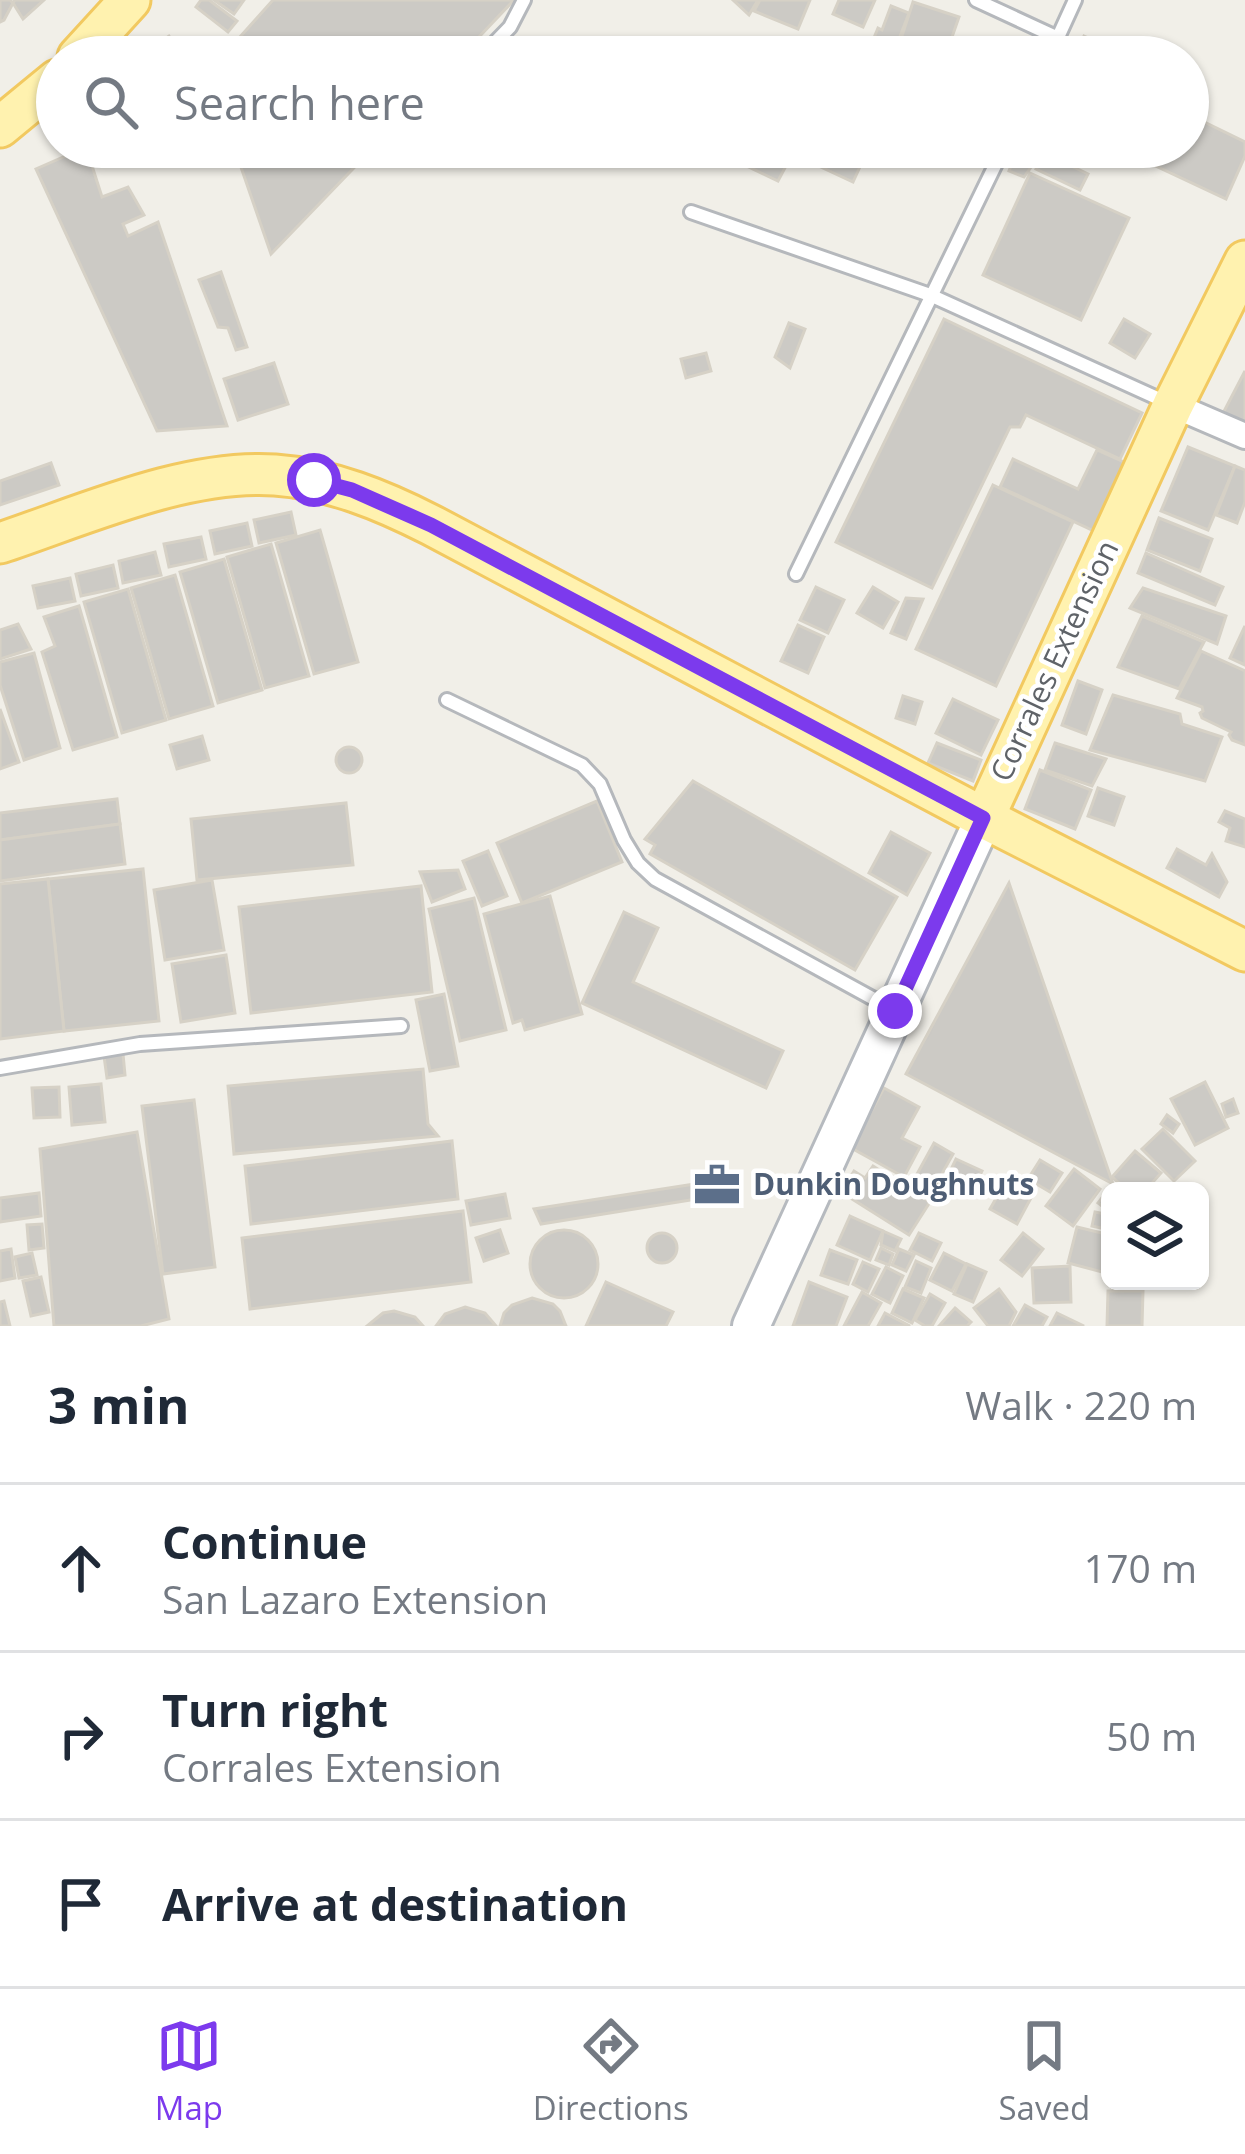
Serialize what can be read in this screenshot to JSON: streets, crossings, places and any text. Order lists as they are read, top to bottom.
{
  "streets": {
    "main road": ["Corrales Extension"]
  },
  "places": {
    "office": ["Dunkin Doughnuts"]
  },
  "page": {
    "search": "Search here",
    "heading": ["3 min", "Walk · 220 m"],
    "list": [
      ["Continue", "San Lazaro Extension", "170 m"],
      ["Turn right", "Corrales Extension", "50 m"],
      "Arrive at destination"
    ],
    "nav": ["Map", "Directions", "Saved"]
  }
}
